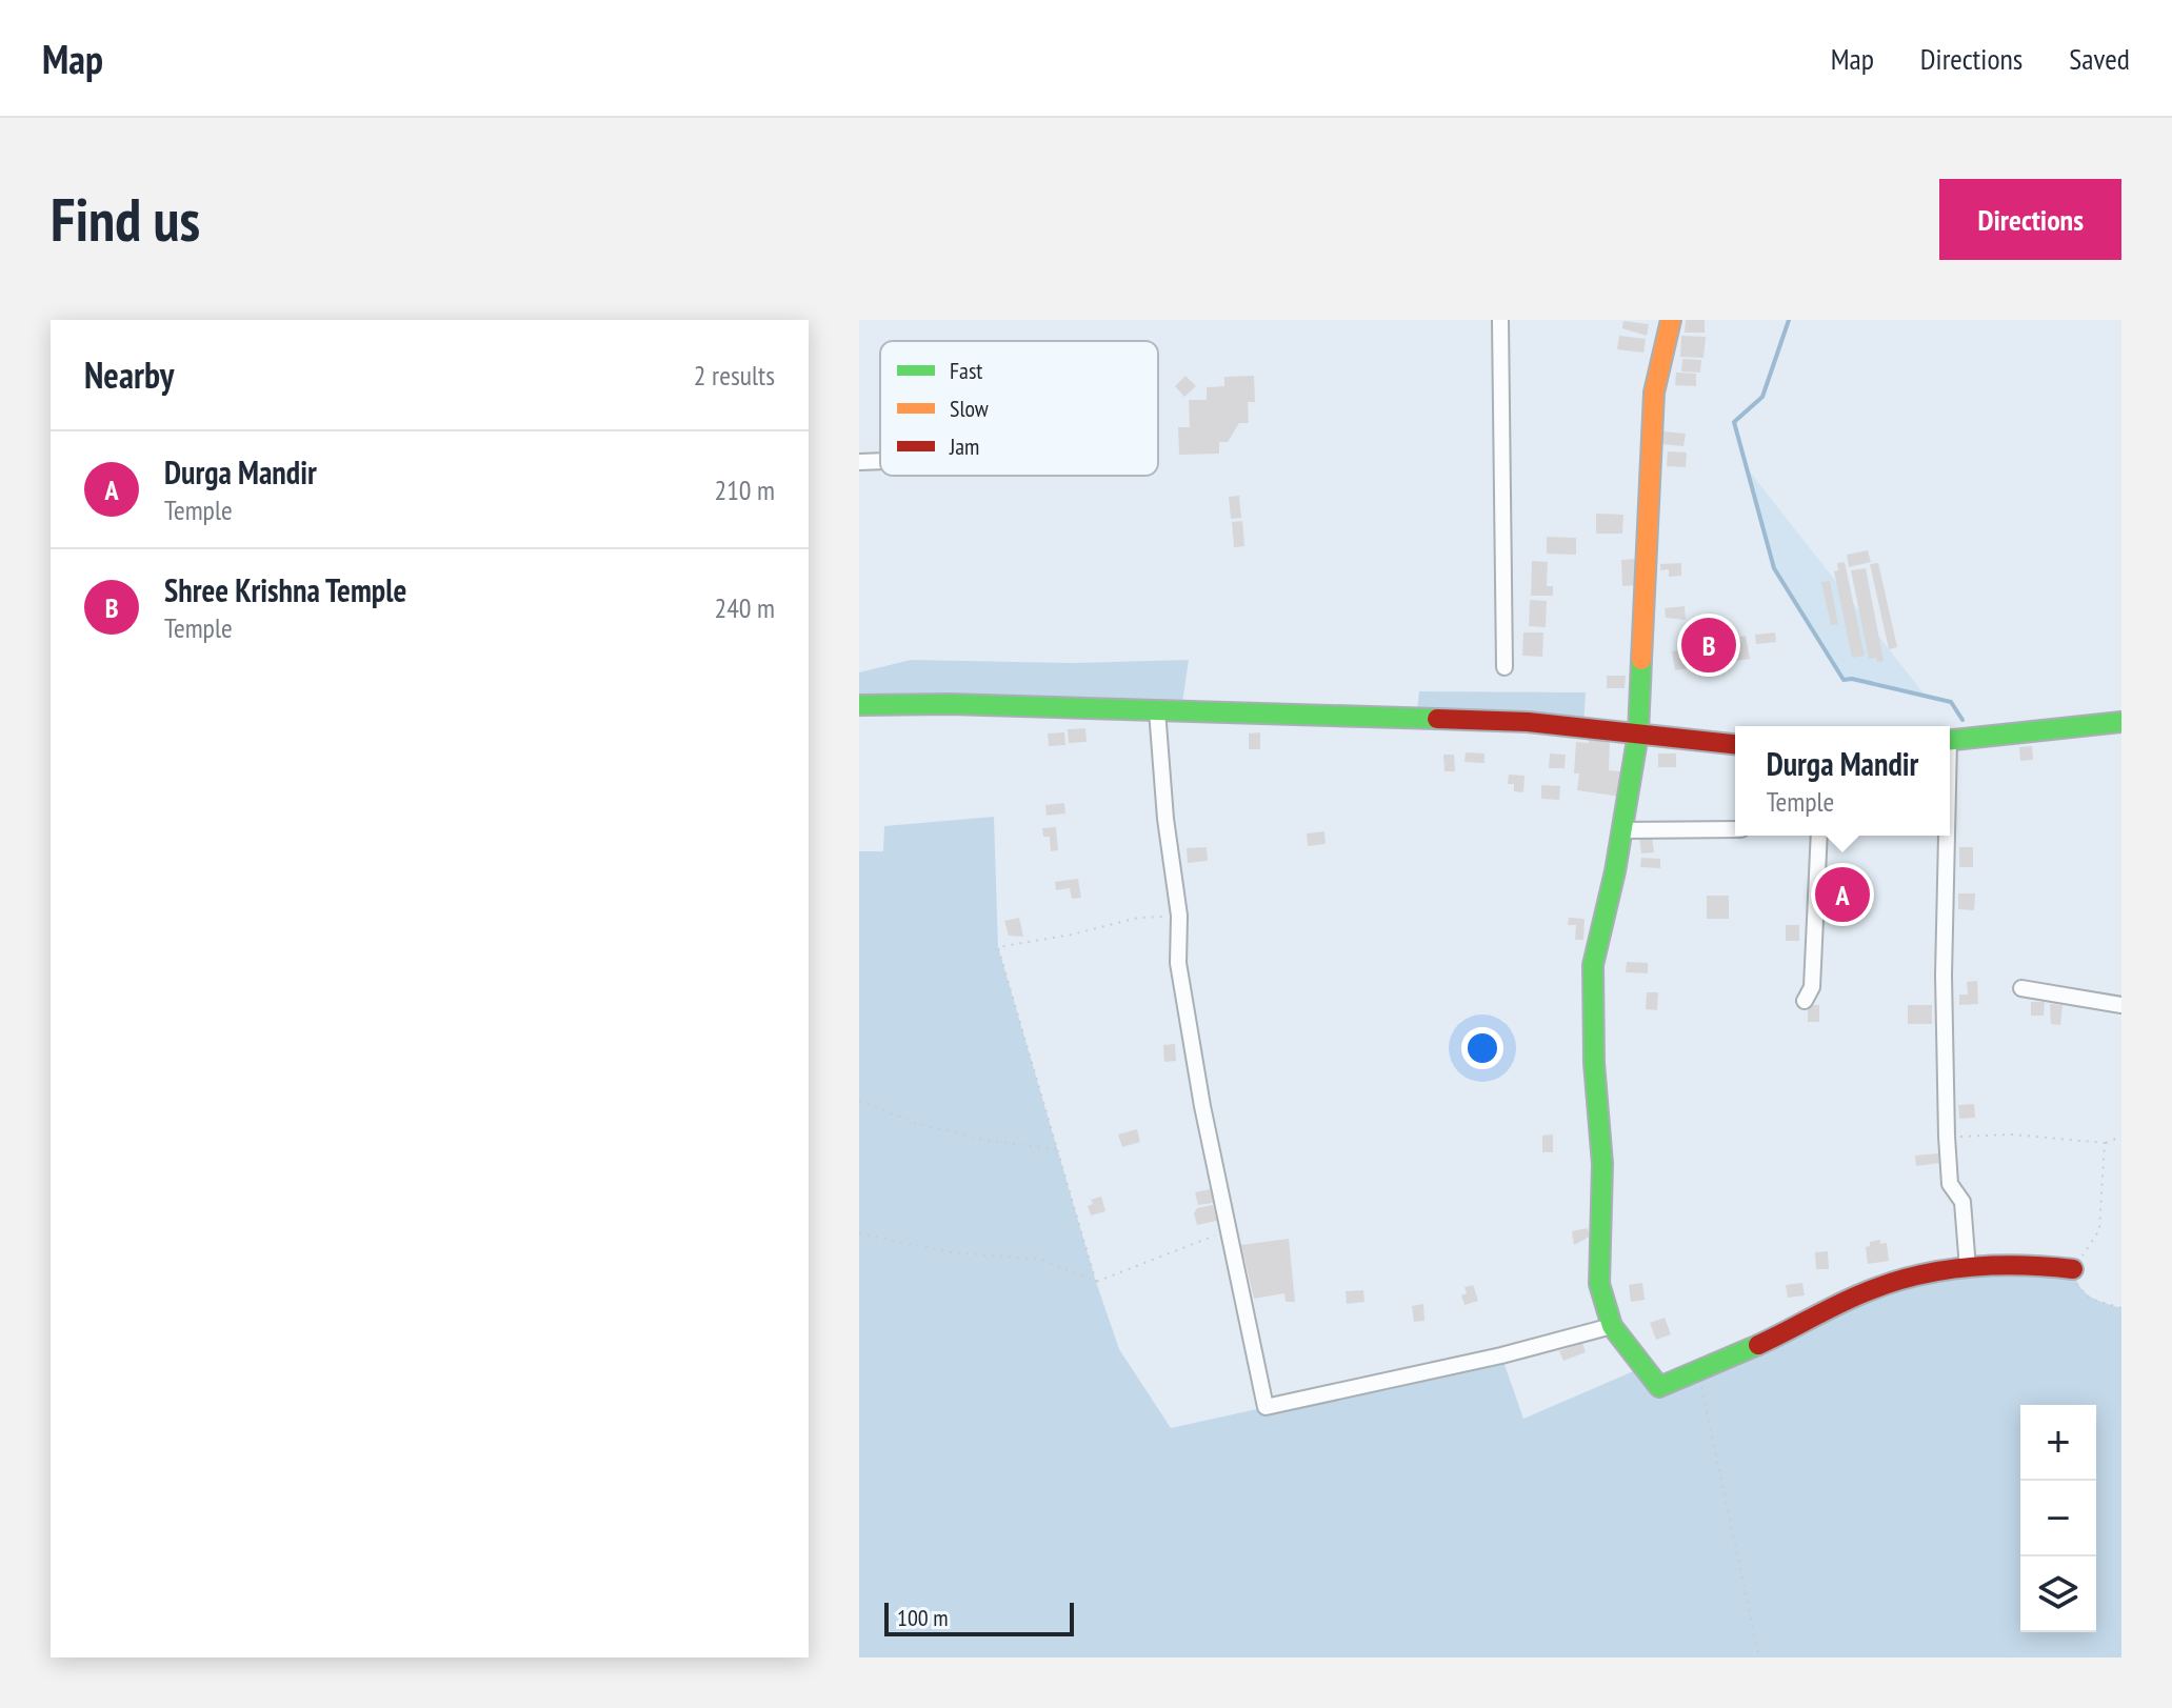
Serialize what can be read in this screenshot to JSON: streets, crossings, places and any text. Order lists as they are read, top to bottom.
{
  "legend": ["Fast", "Slow", "Jam"],
  "scale_bar": "100 m",
  "page": {
    "header": "Map",
    "nav": ["Map", "Directions", "Saved"],
    "buttons": "Directions",
    "title": "Find us",
    "heading": ["Nearby", "2 results"],
    "list": [
      {
        "mark": "A",
        "name": "Durga Mandir",
        "note": "Temple",
        "value": "210 m"
      },
      {
        "mark": "B",
        "name": "Shree Krishna Temple",
        "note": "Temple",
        "value": "240 m"
      }
    ],
    "pins": ["B", "A"],
    "popup": ["Durga Mandir", "Temple"],
    "map_buttons": ["+", "−"],
    "scale": "100 m"
  }
}
